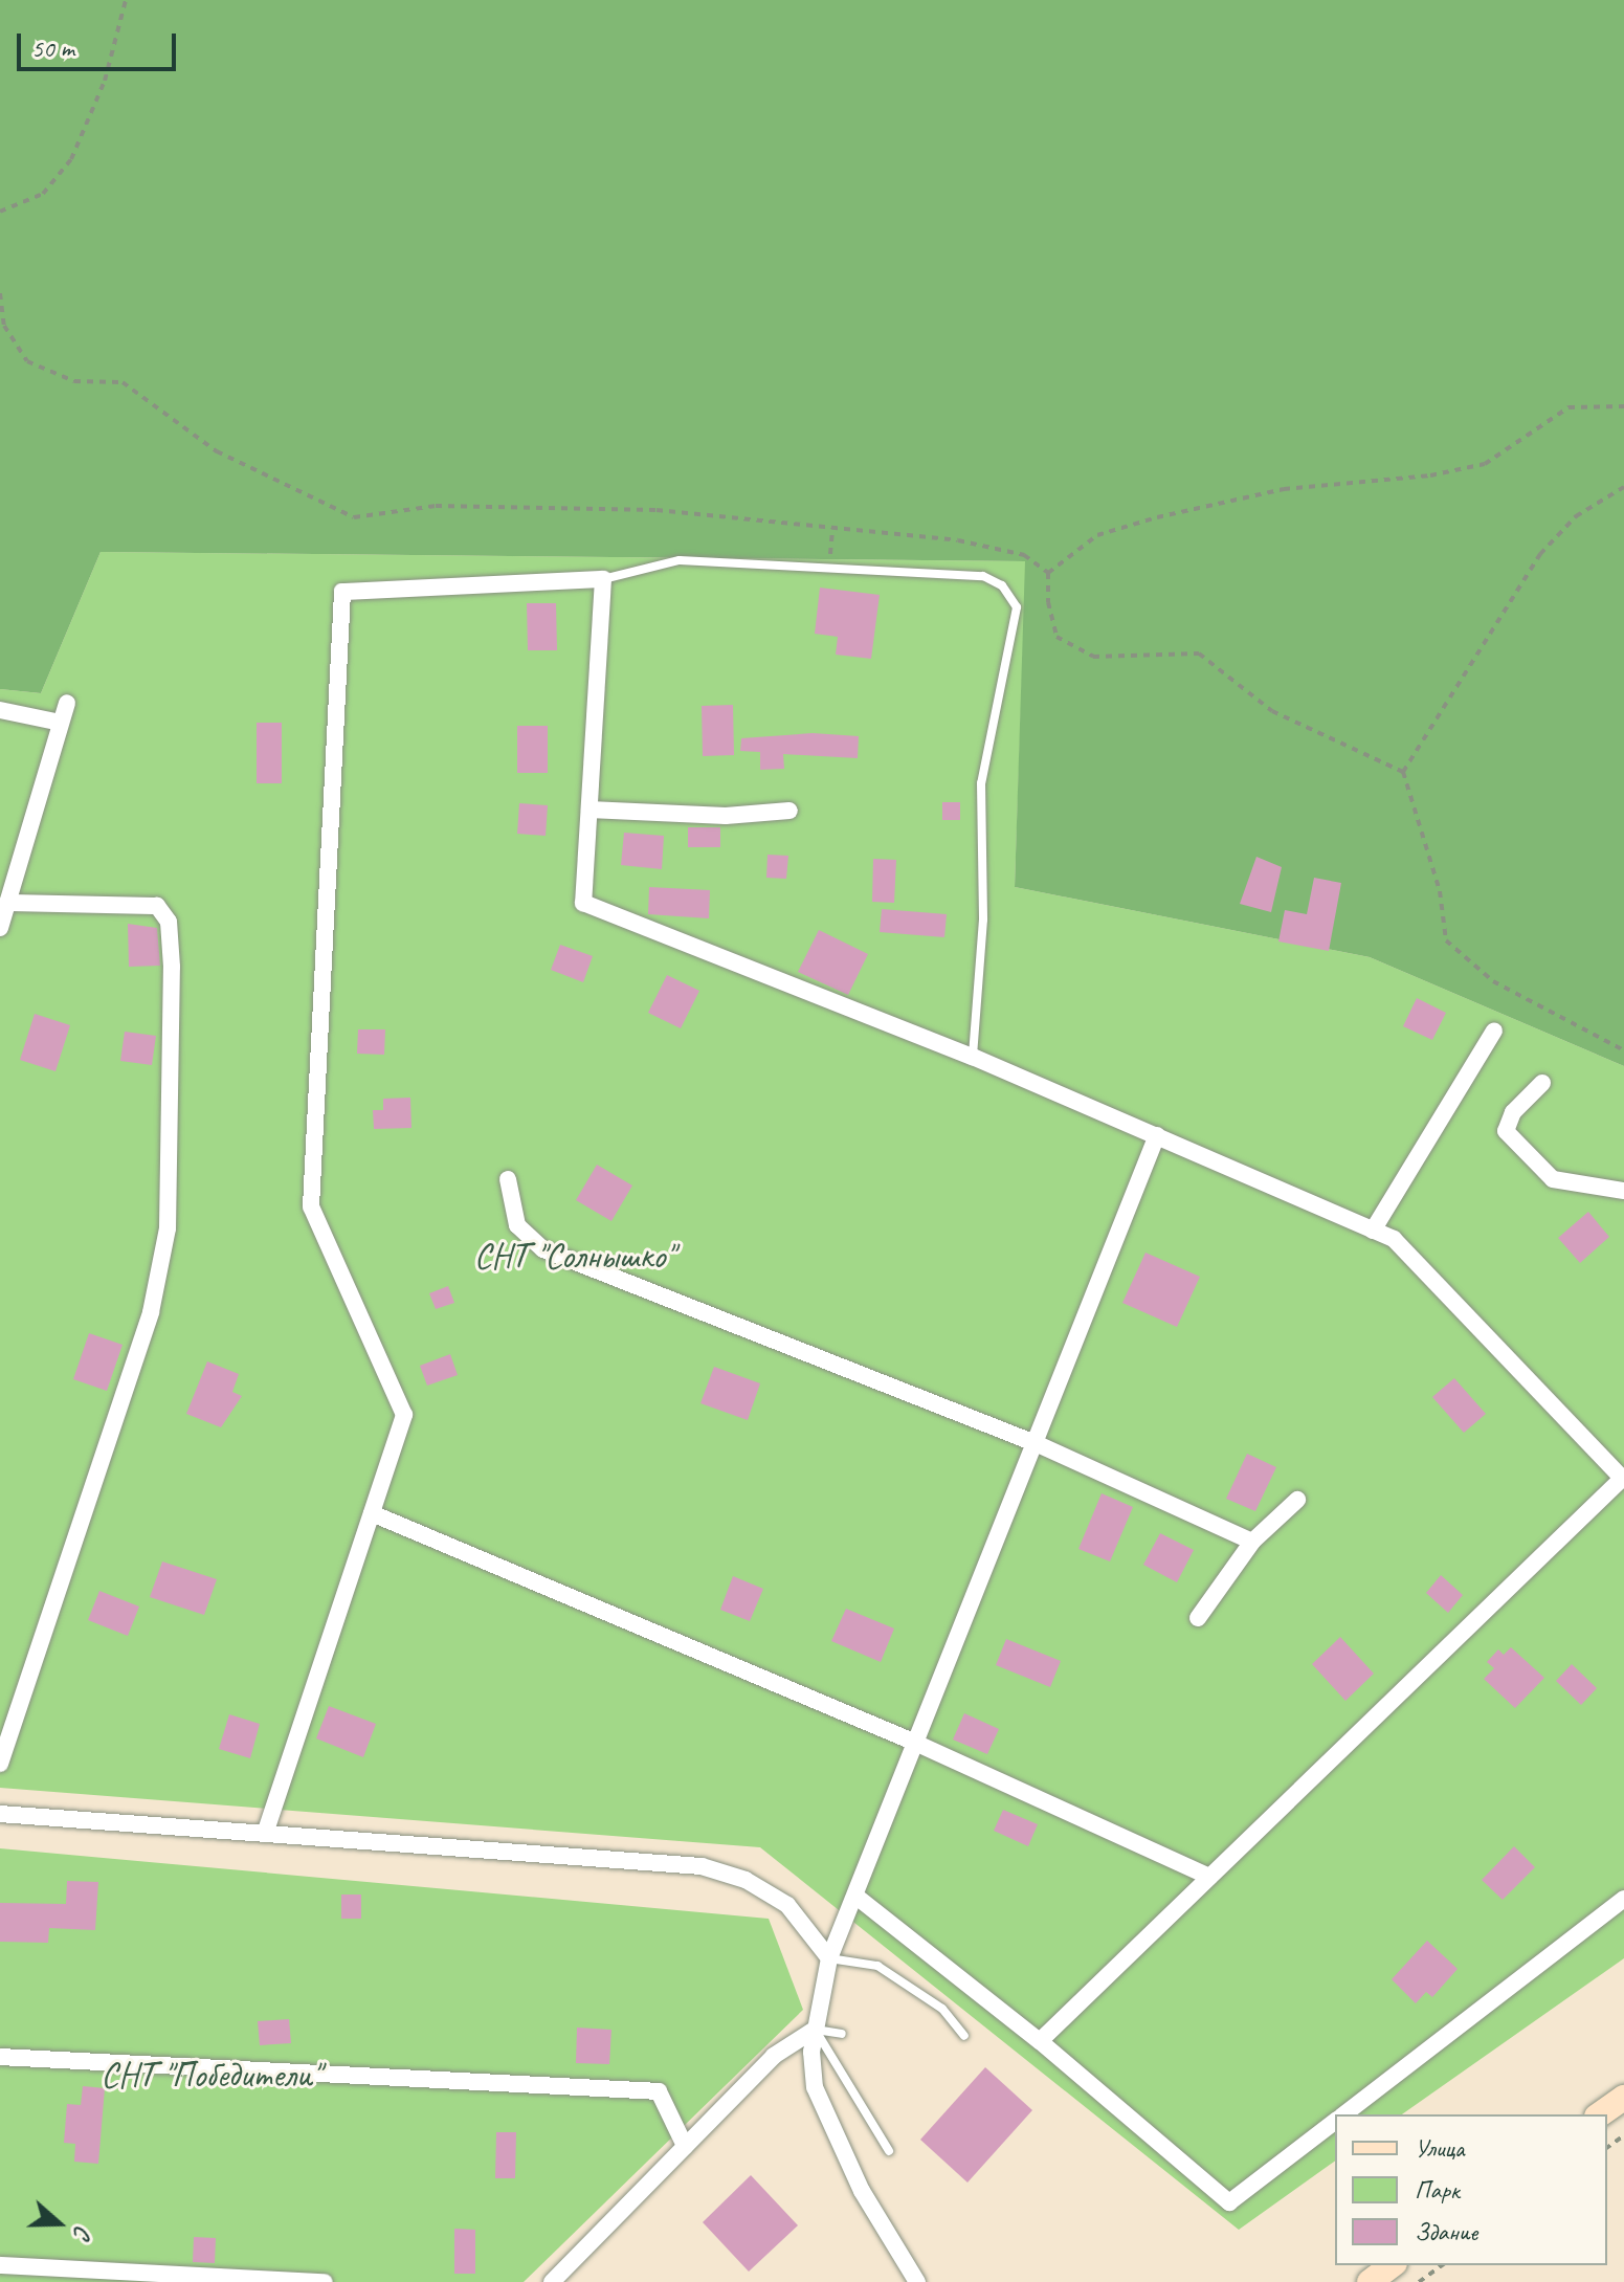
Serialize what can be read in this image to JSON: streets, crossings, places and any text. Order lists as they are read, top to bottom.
{
  "parks": ["СНТ \"Солнышко\"", "СНТ \"Победители\""],
  "legend": ["Улица", "Парк", "Здание"],
  "scale_bar": "50 m",
  "north": "right"
}
